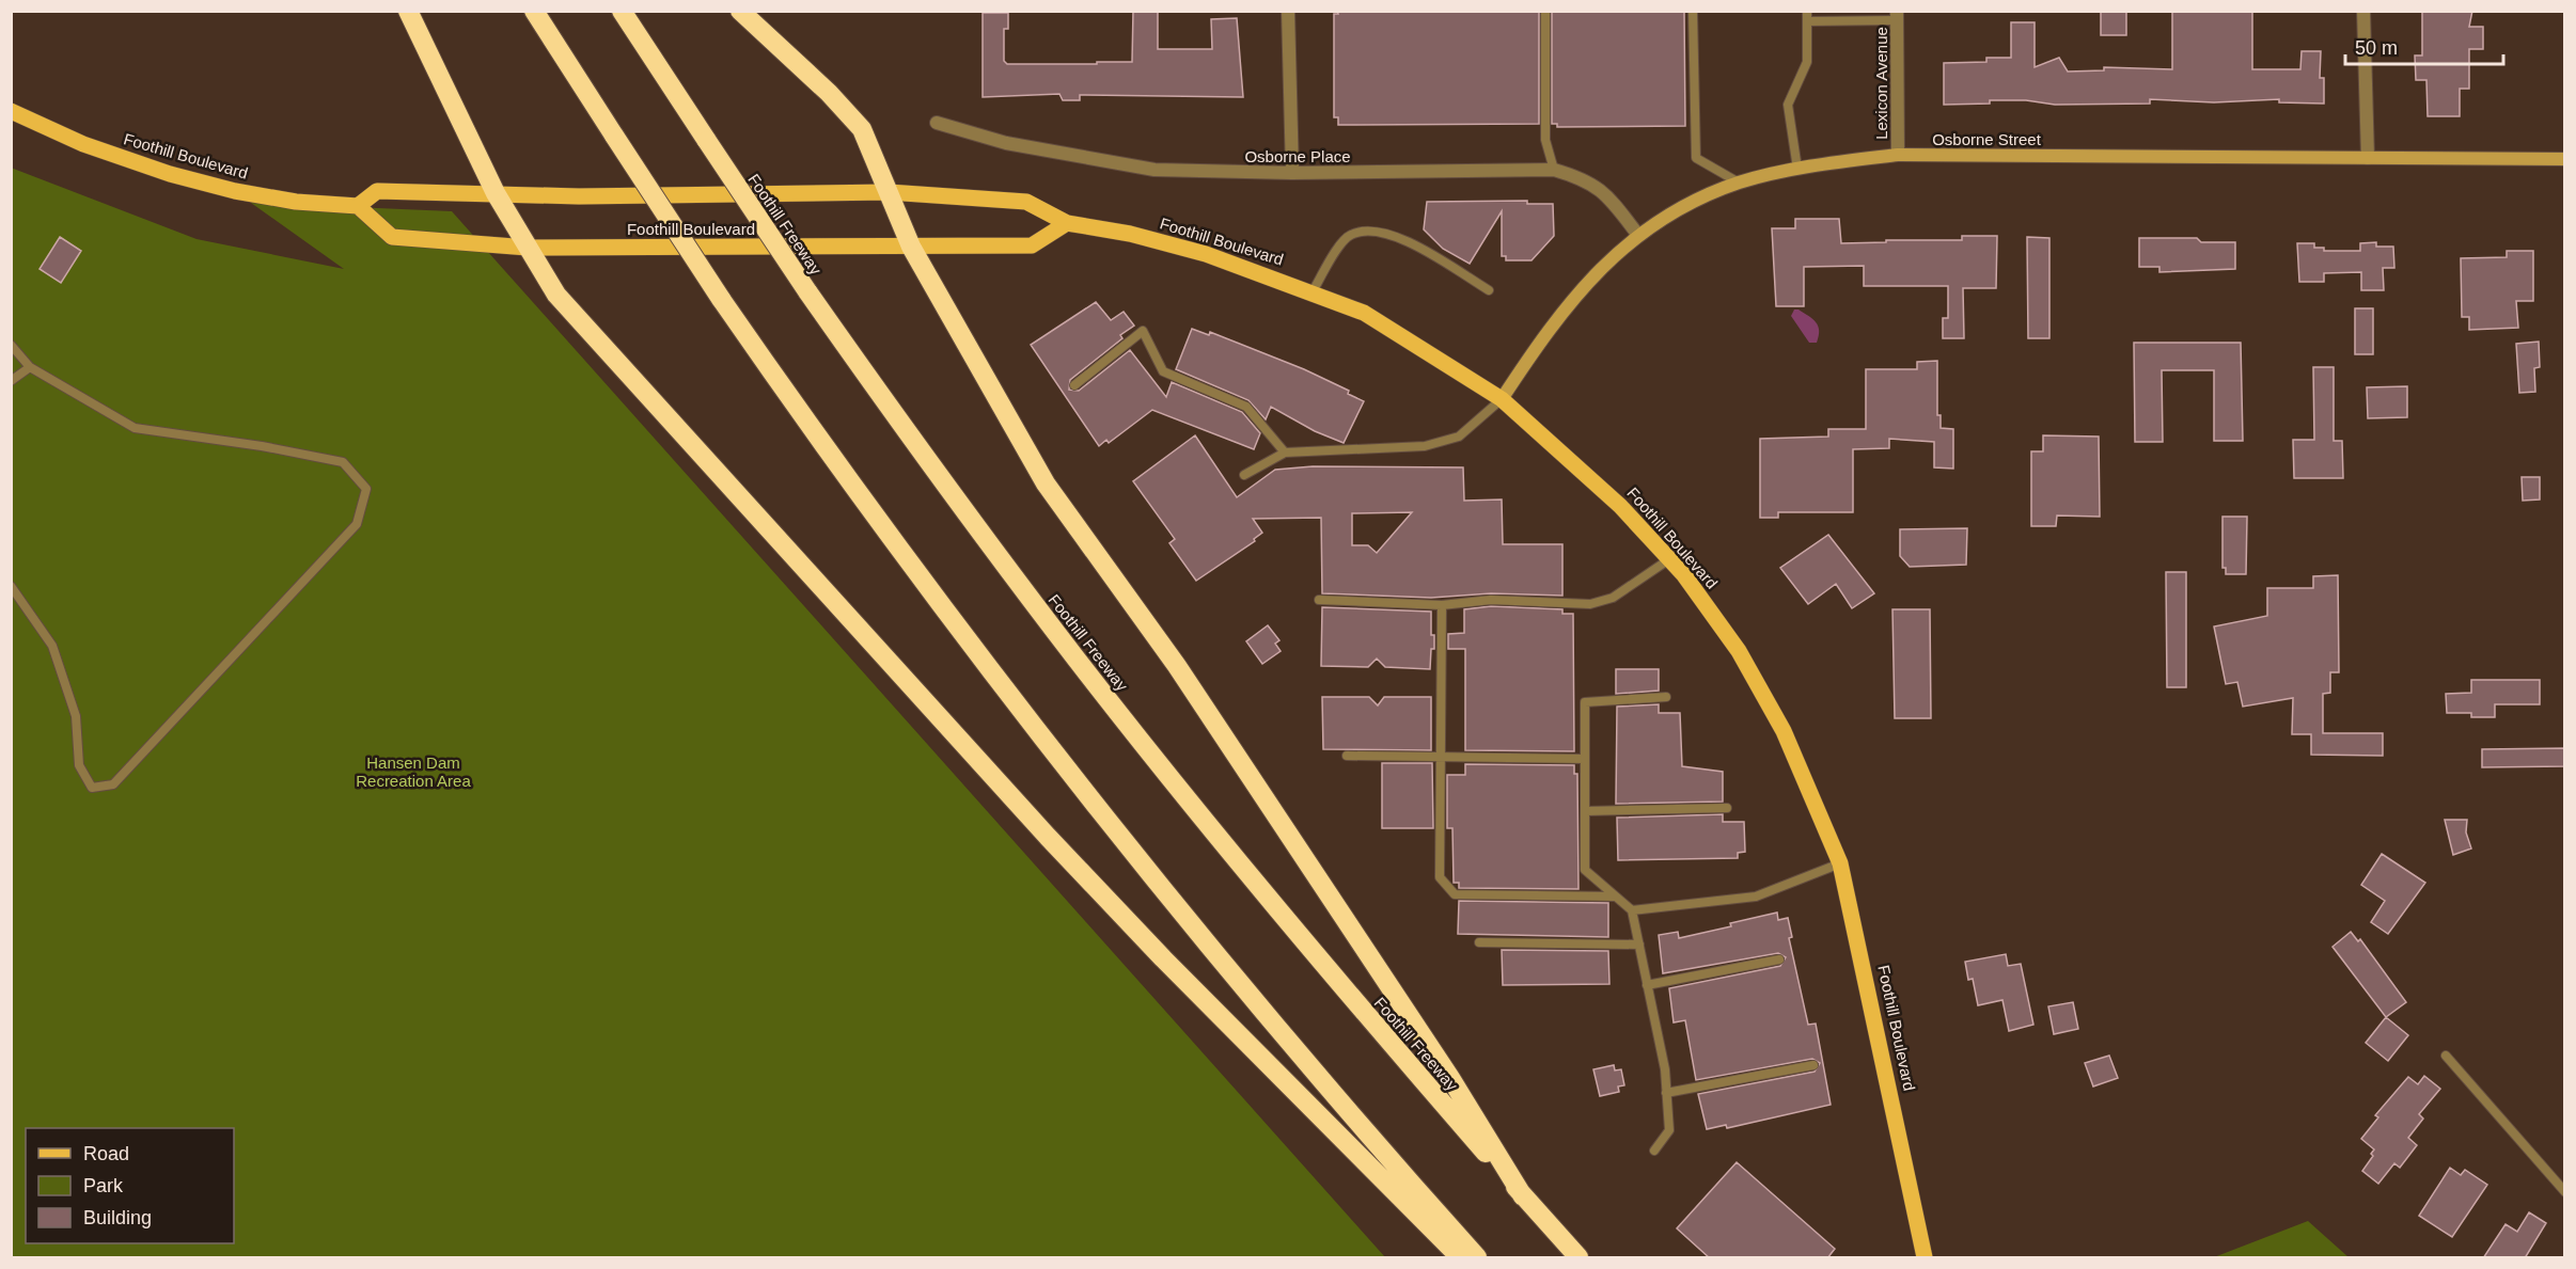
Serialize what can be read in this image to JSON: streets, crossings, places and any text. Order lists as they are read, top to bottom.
{
  "streets": {
    "highway": ["Foothill Freeway"],
    "main road": ["Osborne Street", "Foothill Boulevard"],
    "street": ["Lexicon Avenue", "Osborne Place"]
  },
  "crossings": [
    ["Lexicon Avenue", "Osborne Street"],
    ["Osborne Street", "Foothill Boulevard"],
    ["Osborne Street", "Osborne Place"]
  ],
  "parks": ["Hansen Dam Recreation Area"],
  "legend": ["Road", "Park", "Building"],
  "scale_bar": "50 m"
}
